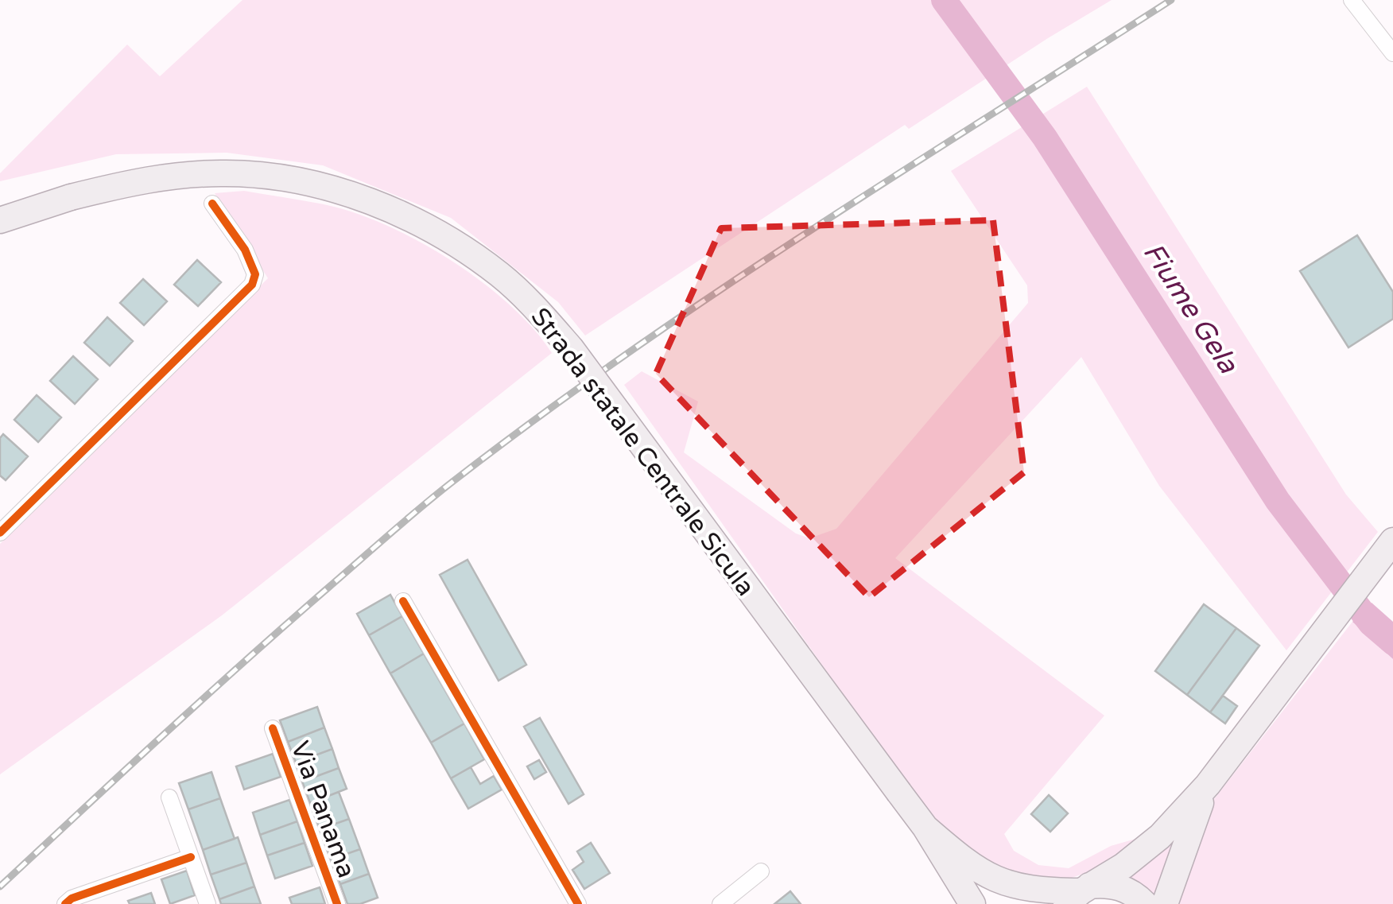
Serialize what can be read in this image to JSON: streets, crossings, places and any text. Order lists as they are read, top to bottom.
{
  "streets": {
    "main road": ["Strada statale Centrale Sicula"],
    "street": ["Via Panama"]
  },
  "water": ["Fiume Gela"]
}
